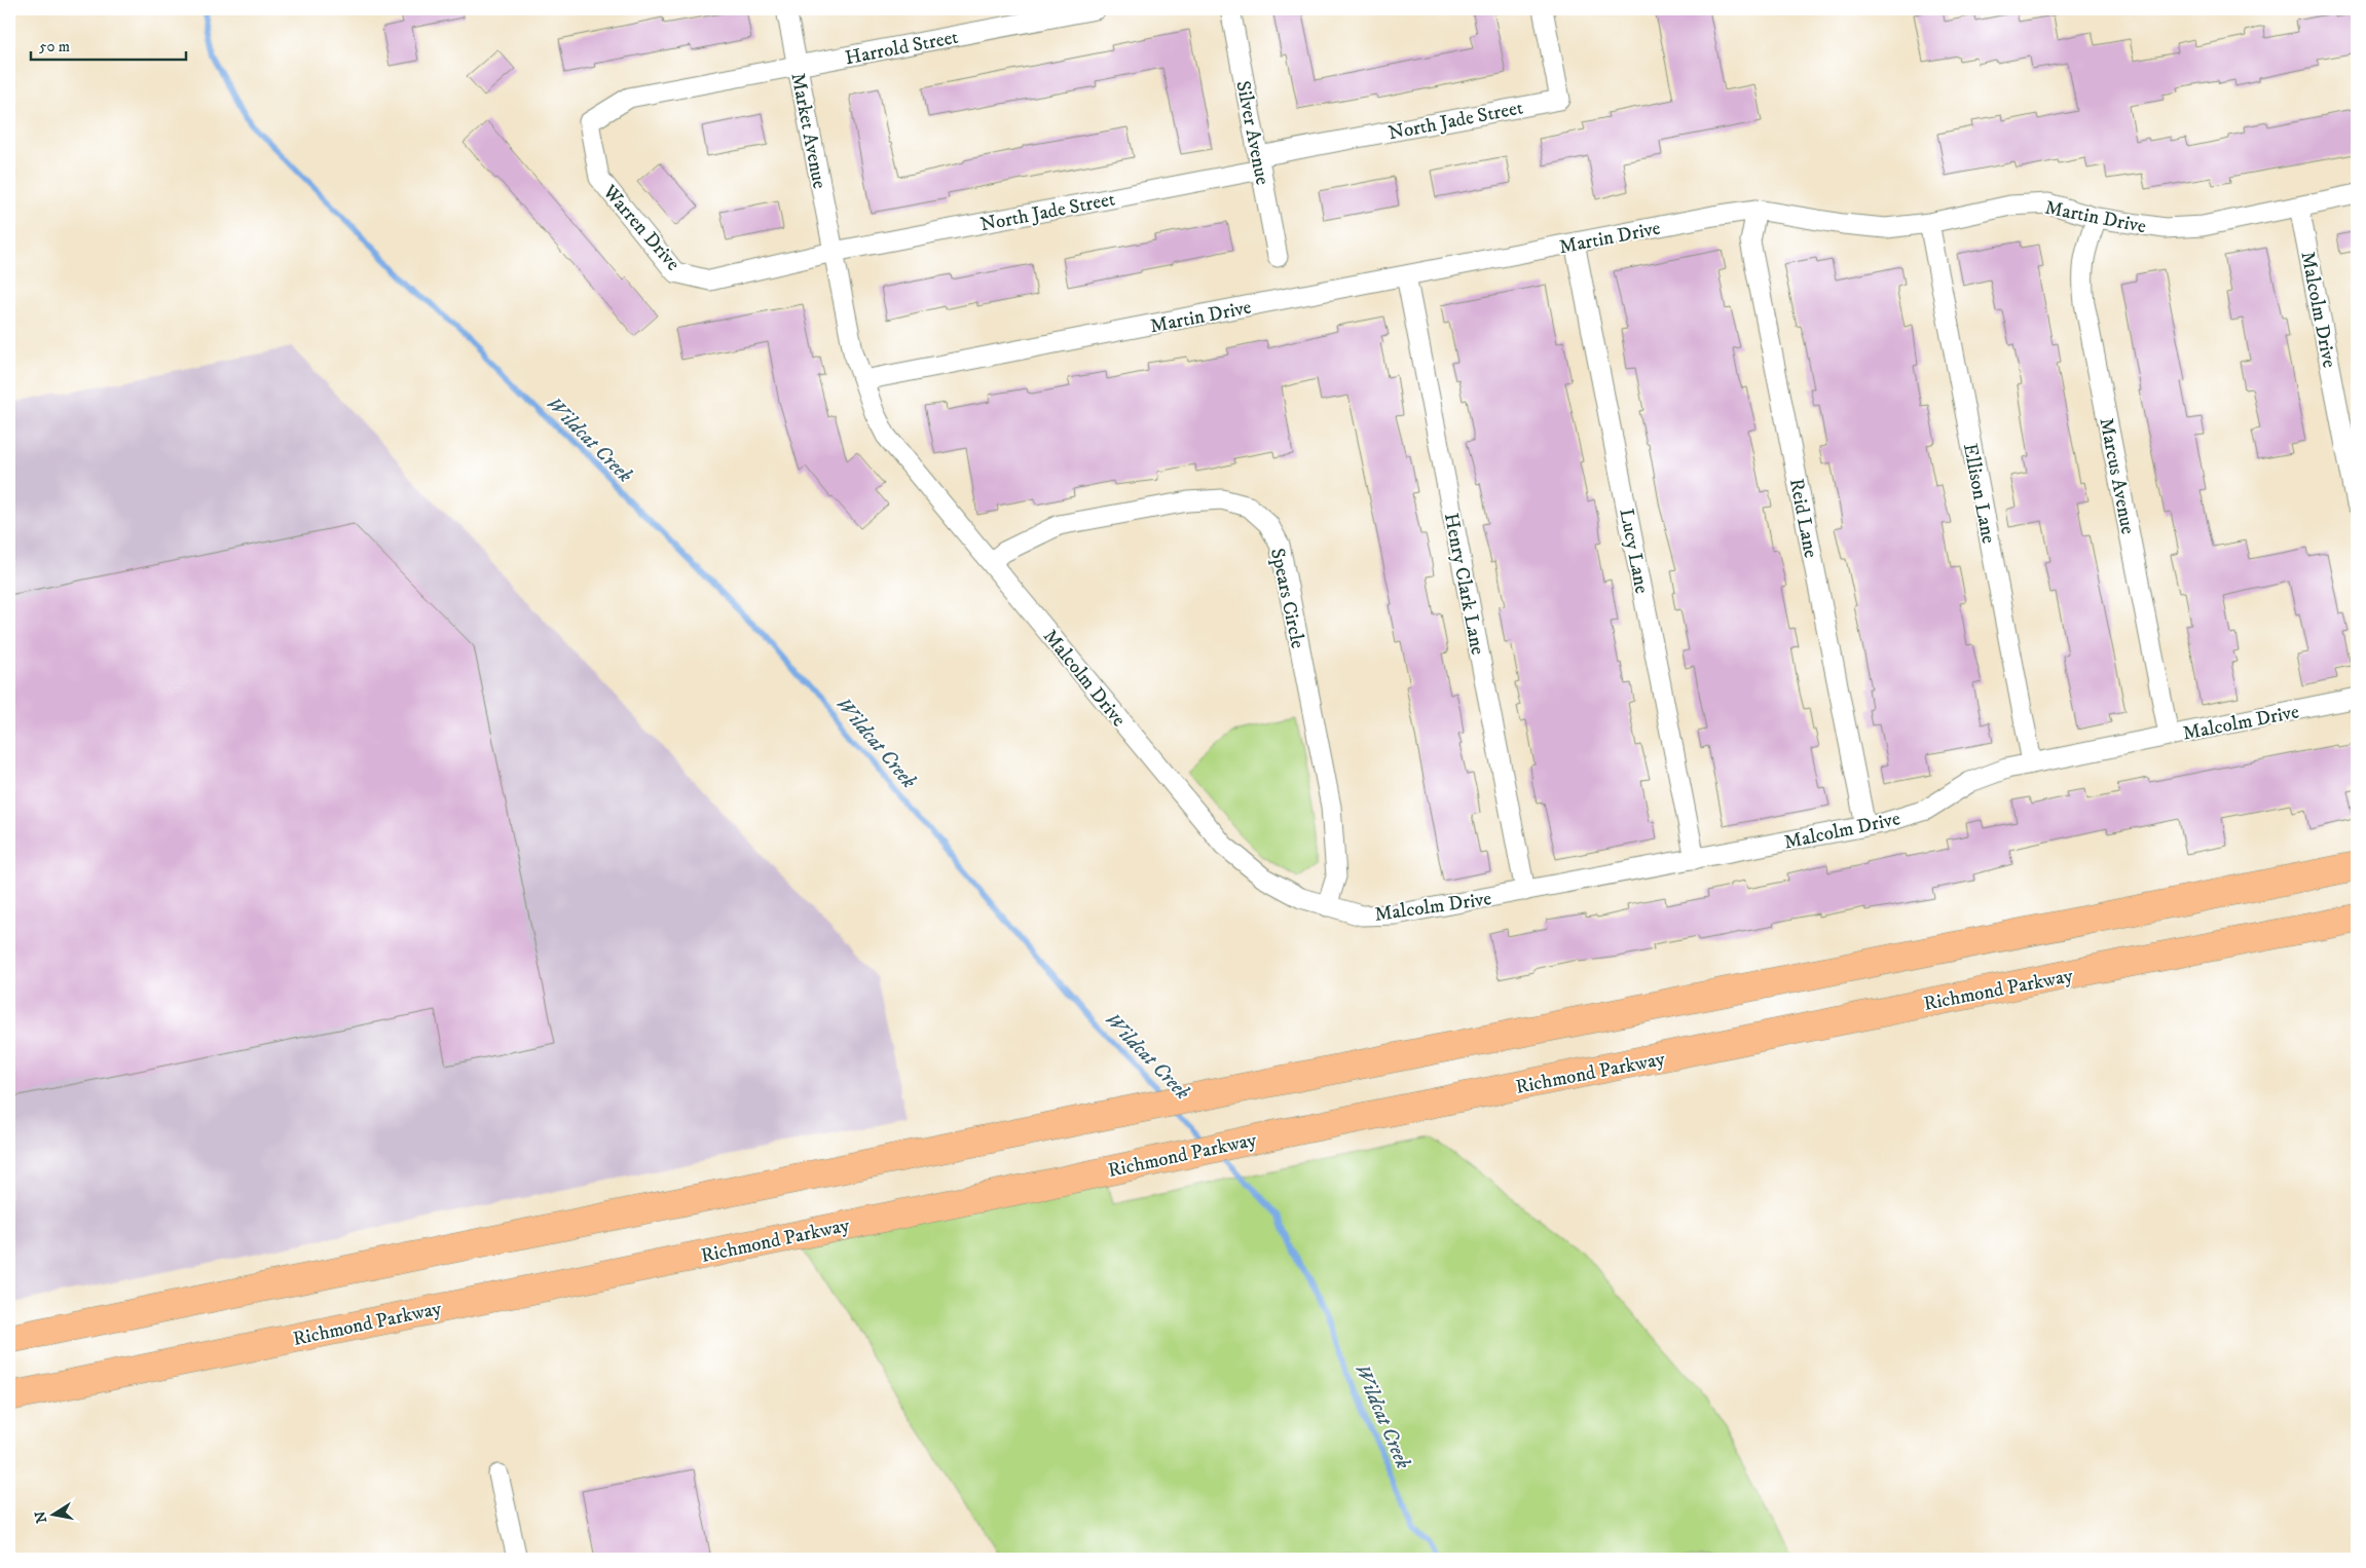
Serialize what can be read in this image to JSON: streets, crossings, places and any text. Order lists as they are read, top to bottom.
{
  "streets": {
    "highway": ["Richmond Parkway"],
    "street": [
      "Harrold Street",
      "North Jade Street",
      "Market Avenue",
      "Silver Avenue",
      "Martin Drive",
      "Warren Drive",
      "Malcolm Drive",
      "Marcus Avenue",
      "Ellison Lane",
      "Reid Lane",
      "Lucy Lane",
      "Henry Clark Lane",
      "Spears Circle"
    ]
  },
  "crossings": [
    ["Harrold Street", "Market Avenue"],
    ["Harrold Street", "Warren Drive"],
    ["North Jade Street", "Market Avenue"],
    ["North Jade Street", "Silver Avenue"],
    ["North Jade Street", "Warren Drive"],
    ["North Jade Street", "Malcolm Drive"],
    ["Market Avenue", "Warren Drive"],
    ["Market Avenue", "Malcolm Drive"],
    ["Martin Drive", "Malcolm Drive"],
    ["Martin Drive", "Marcus Avenue"],
    ["Martin Drive", "Ellison Lane"],
    ["Martin Drive", "Reid Lane"],
    ["Martin Drive", "Lucy Lane"],
    ["Martin Drive", "Henry Clark Lane"],
    ["Warren Drive", "Malcolm Drive"],
    ["Malcolm Drive", "Marcus Avenue"],
    ["Malcolm Drive", "Ellison Lane"],
    ["Malcolm Drive", "Reid Lane"],
    ["Malcolm Drive", "Lucy Lane"],
    ["Malcolm Drive", "Henry Clark Lane"],
    ["Malcolm Drive", "Spears Circle"]
  ],
  "water": ["Wildcat Creek"],
  "scale_bar": "50 m",
  "north": "left"
}
